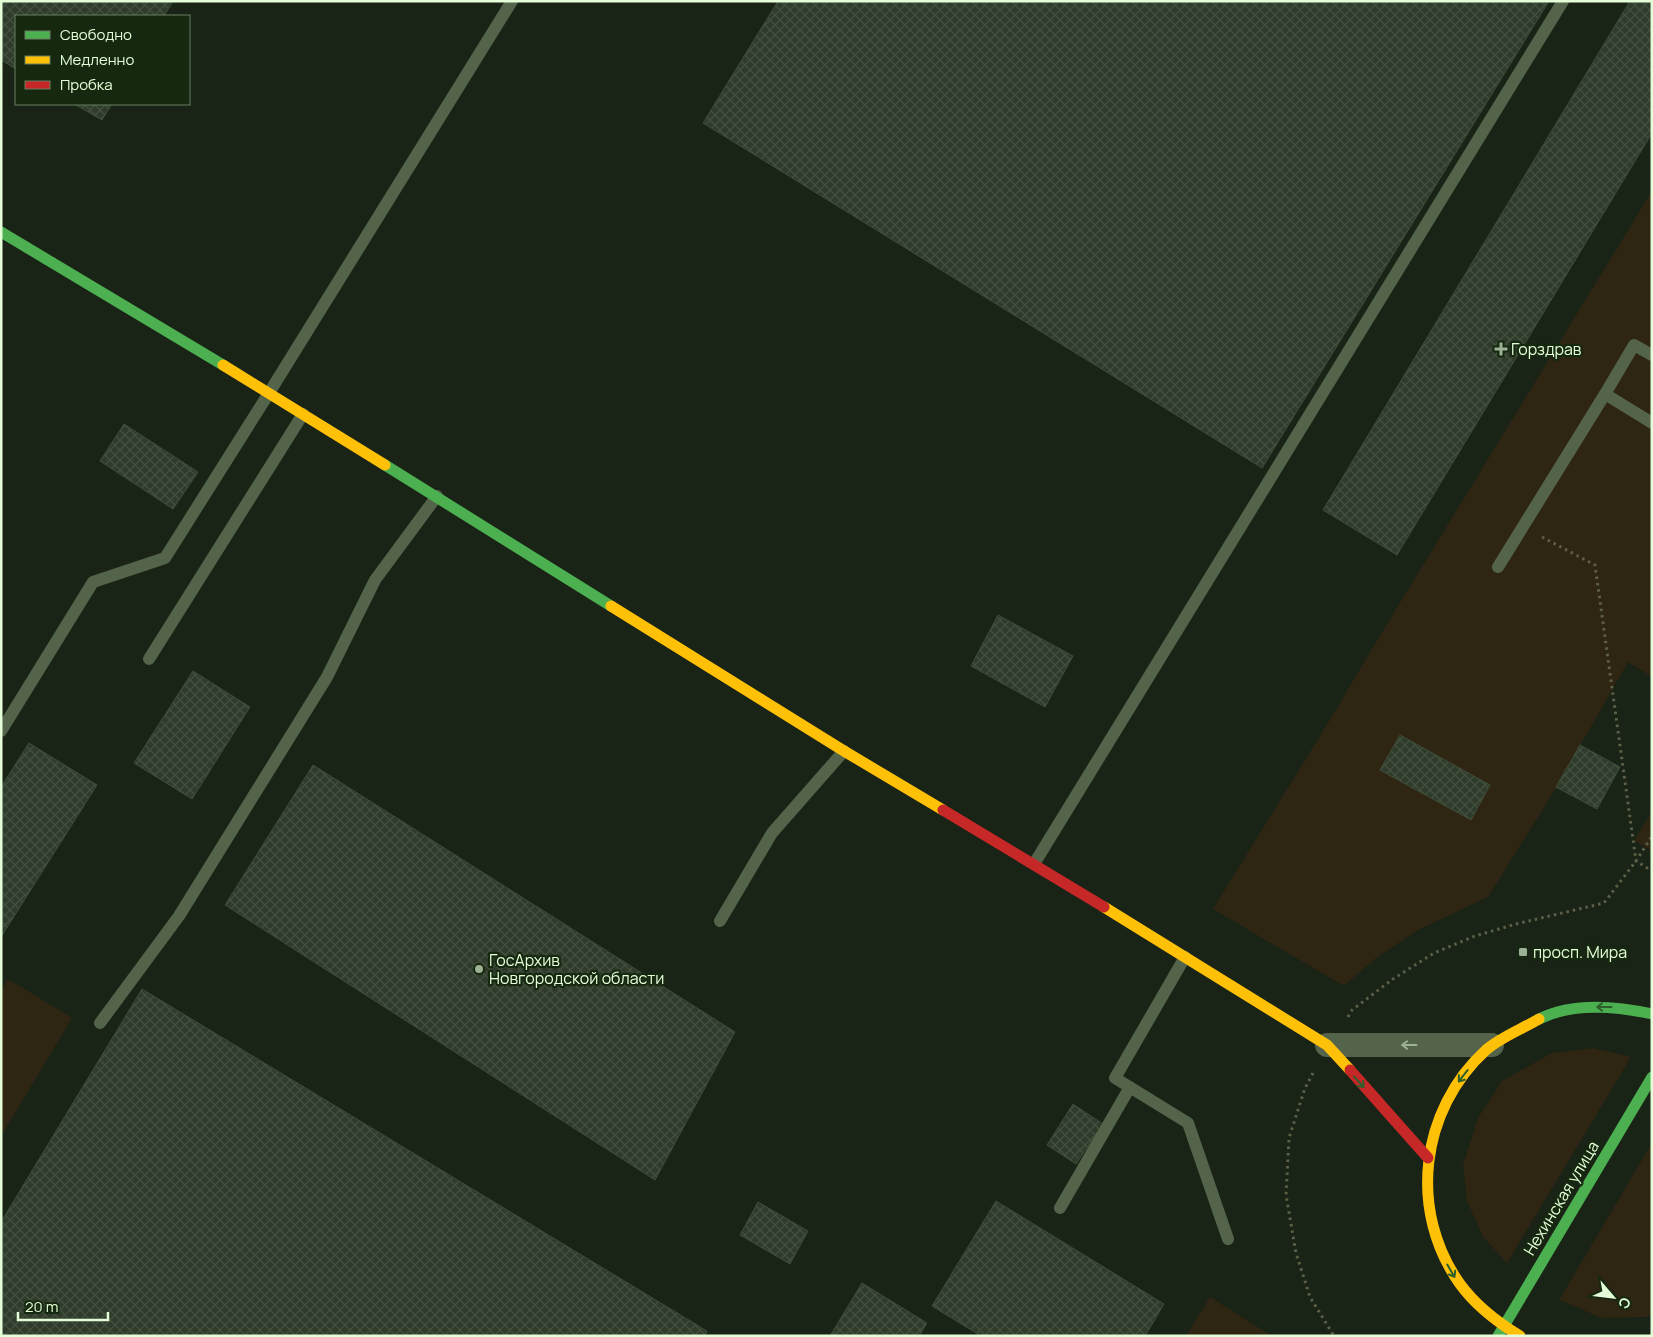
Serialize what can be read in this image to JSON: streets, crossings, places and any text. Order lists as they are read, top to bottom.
{
  "streets": {
    "street": ["Нехинская улица"]
  },
  "places": {
    "health": ["Горздрав"],
    "transit": ["просп. Мира"],
    "other": ["ГосАрхив Новгородской области"]
  },
  "legend": ["Свободно", "Медленно", "Пробка"],
  "scale_bar": "20 m",
  "north": "bottom right"
}
